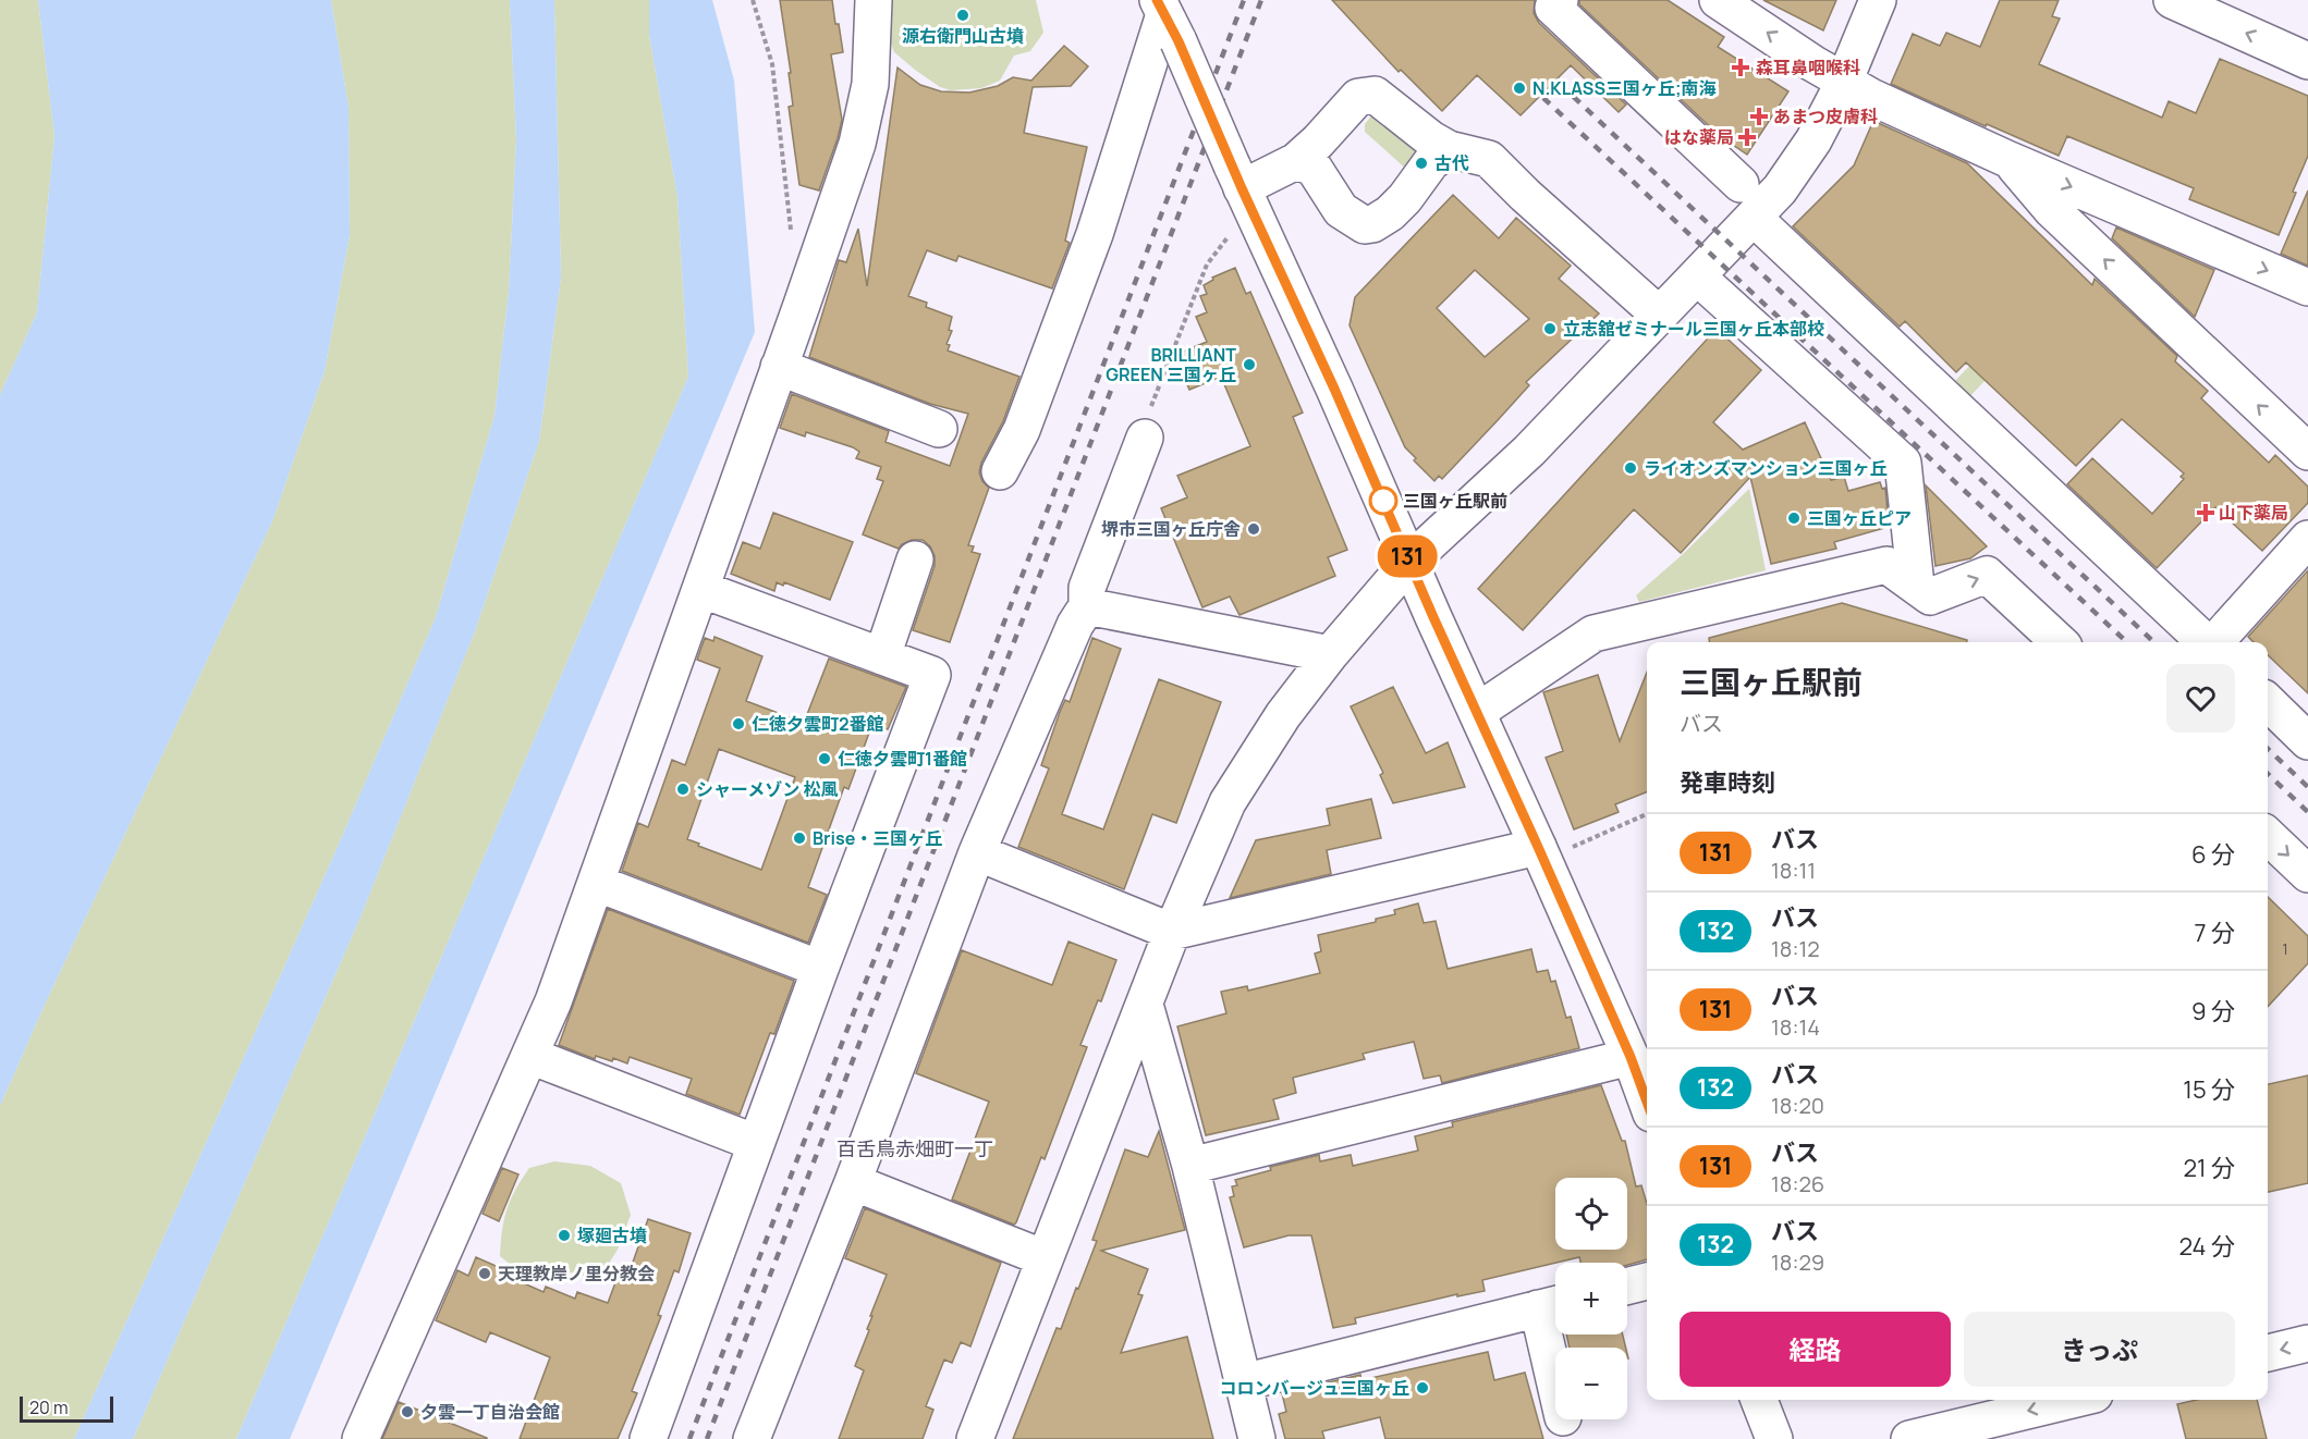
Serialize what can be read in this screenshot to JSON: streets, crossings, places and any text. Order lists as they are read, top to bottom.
{
  "districts": ["百舌鳥赤畑町一丁"],
  "places": {
    "other": [
      "源右衛門山古墳",
      "N.KLASS三国ヶ丘;南海",
      "古代",
      "立志舘ゼミナール三国ヶ丘本部校",
      "BRILLIANT GREEN 三国ヶ丘",
      "ライオンズマンション三国ヶ丘",
      "三国ヶ丘駅前",
      "三国ヶ丘ピア",
      "堺市三国ヶ丘庁舎",
      "仁徳夕雲町2番館",
      "仁徳夕雲町1番館",
      "シャーメゾン 松風",
      "Brise・三国ヶ丘",
      "塚廻古墳",
      "天理教岸ノ里分教会",
      "コロンバージュ三国ヶ丘",
      "夕雲一丁自治会館"
    ],
    "health": [
      "森耳鼻咽喉科",
      "あまつ皮膚科",
      "はな薬局",
      "山下薬局"
    ]
  },
  "lines": ["bus line 131"],
  "house_numbers": ["1"],
  "scale_bar": "20 m",
  "page": {
    "on_map": "131",
    "heading": [
      ["三国ヶ丘駅前", "バス"],
      "発車時刻"
    ],
    "list": [
      {
        "mark": "131",
        "name": "バス",
        "note": "18:11",
        "value": "6 分"
      },
      {
        "mark": "132",
        "name": "バス",
        "note": "18:12",
        "value": "7 分"
      },
      {
        "mark": "131",
        "name": "バス",
        "note": "18:14",
        "value": "9 分"
      },
      {
        "mark": "132",
        "name": "バス",
        "note": "18:20",
        "value": "15 分"
      },
      {
        "mark": "131",
        "name": "バス",
        "note": "18:26",
        "value": "21 分"
      },
      {
        "mark": "132",
        "name": "バス",
        "note": "18:29",
        "value": "24 分"
      }
    ],
    "map_buttons": ["+", "−"],
    "buttons": ["経路", "きっぷ"],
    "scale": "20 m"
  }
}
